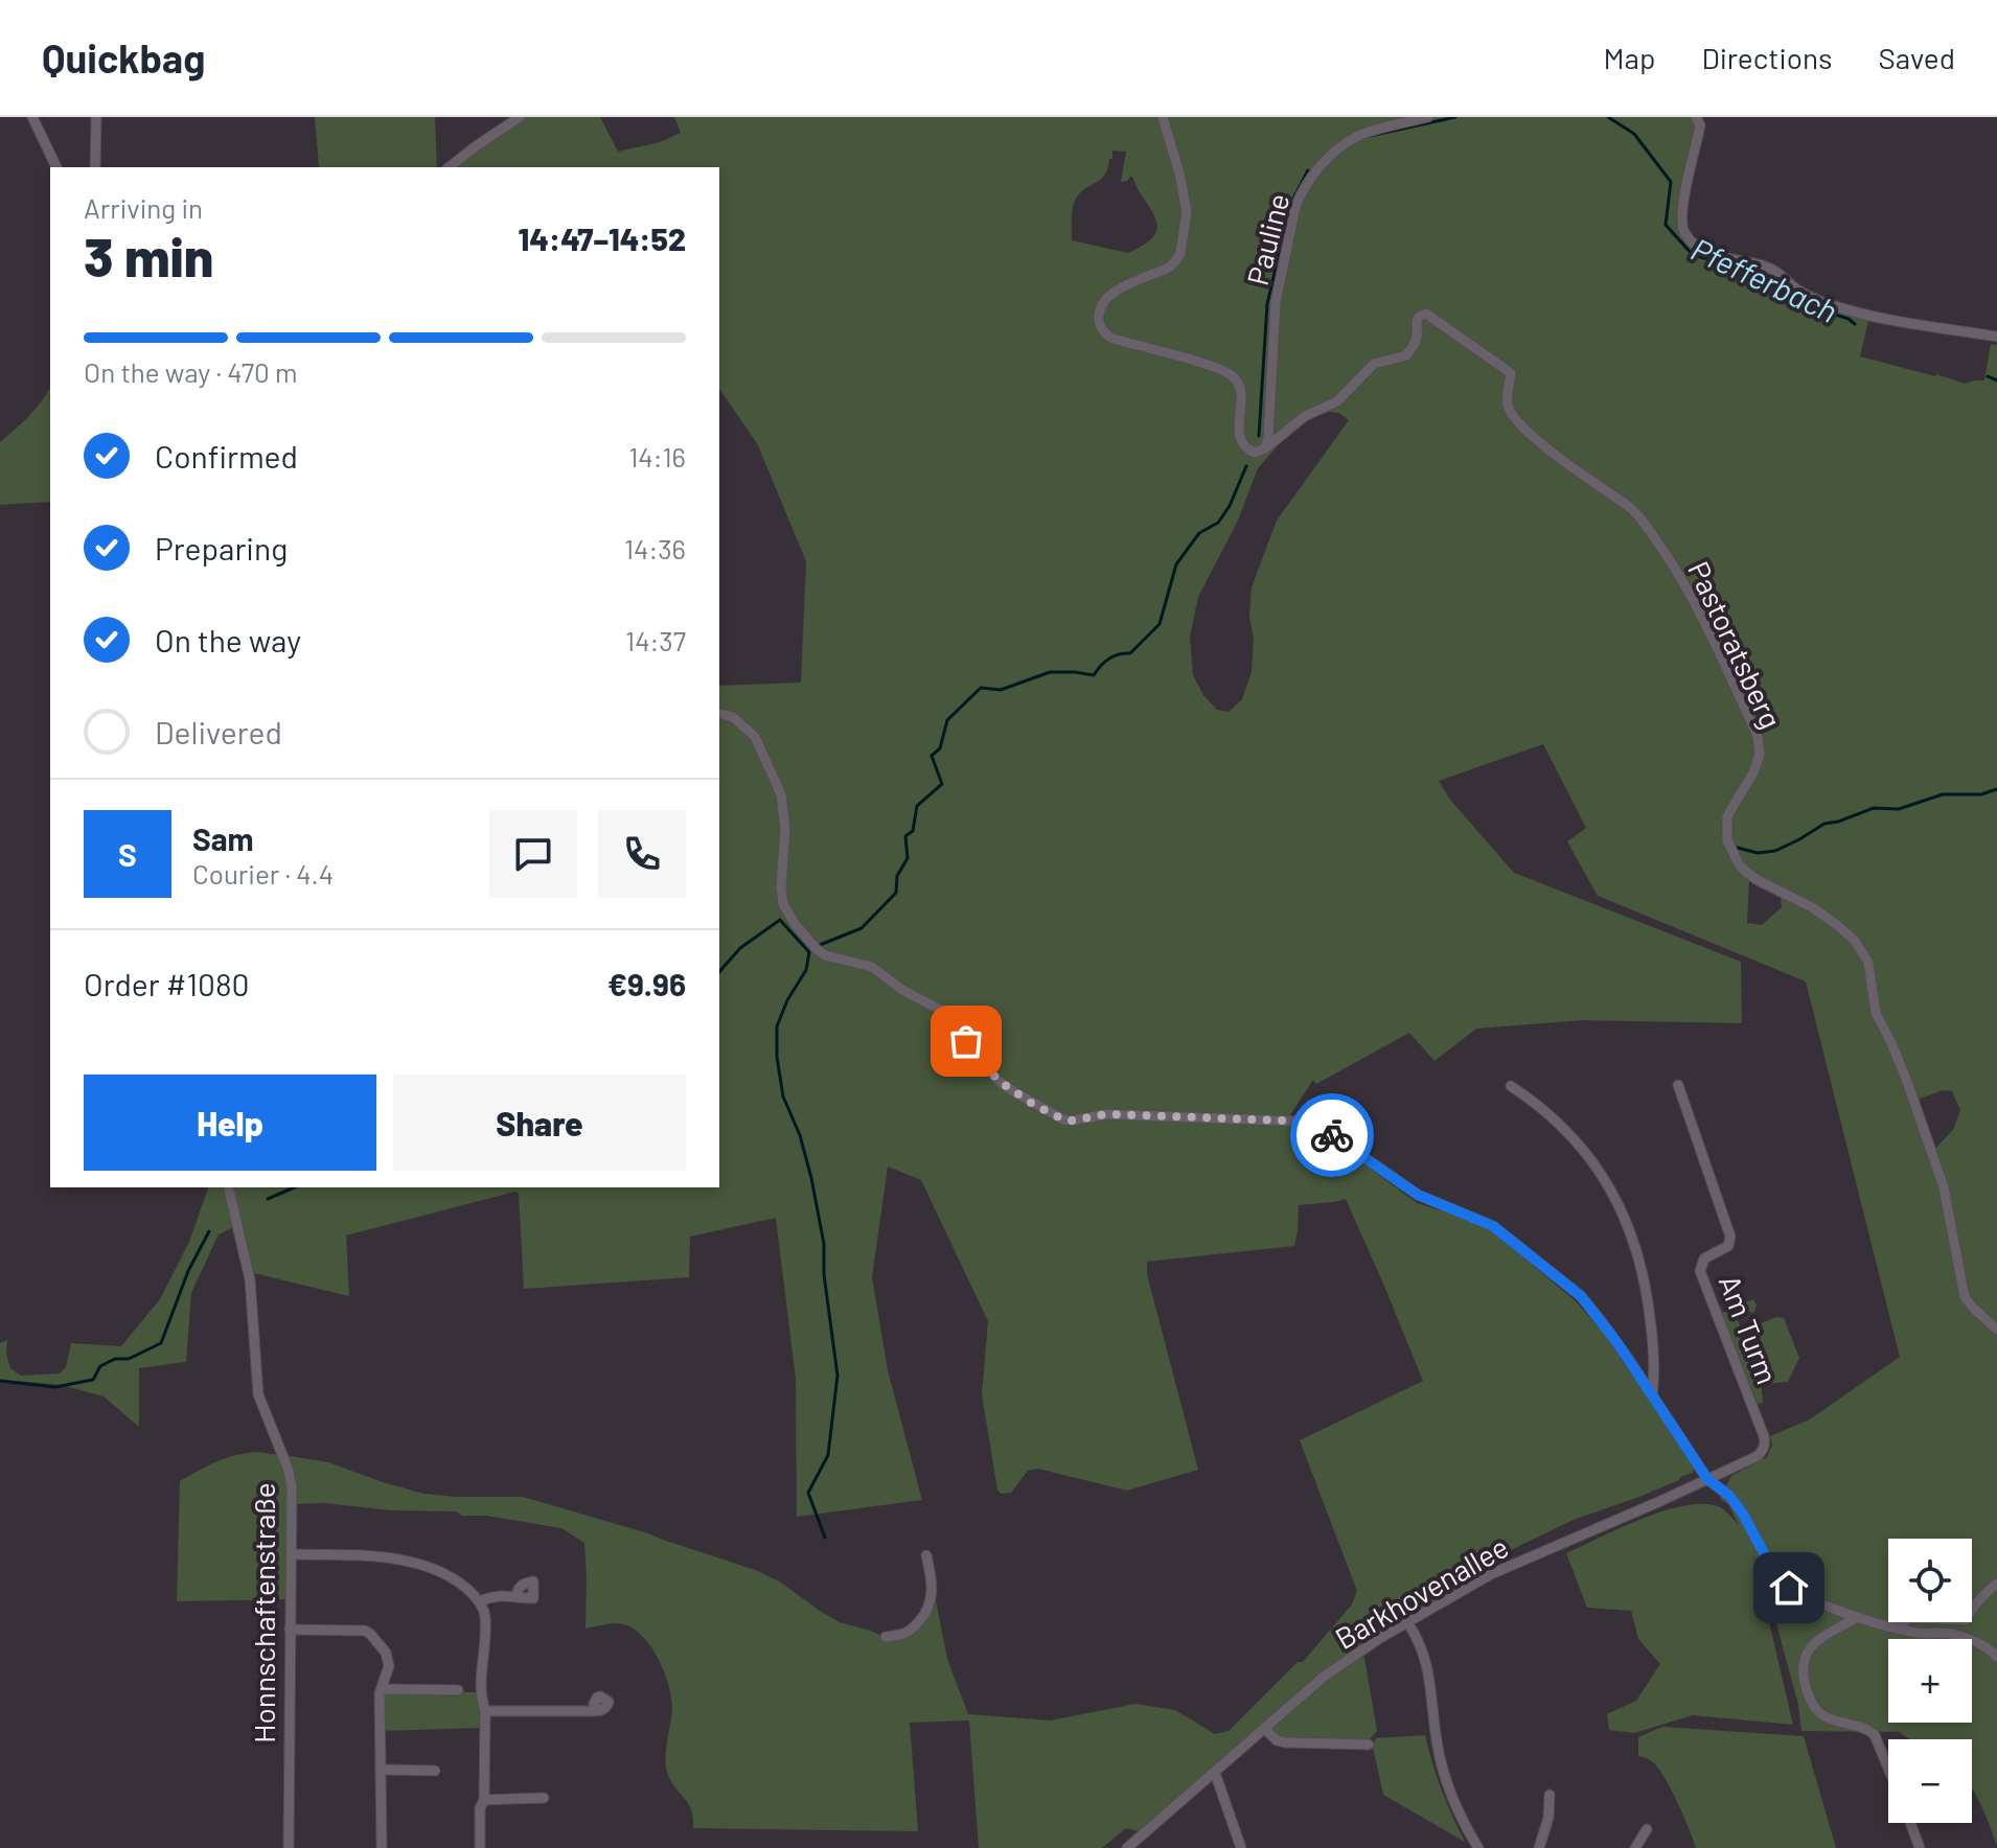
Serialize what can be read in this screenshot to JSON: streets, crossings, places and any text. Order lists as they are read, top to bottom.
{
  "streets": {
    "street": [
      "Pauline",
      "Pastoratsberg",
      "Am Turm",
      "Barkhovenallee",
      "Honnschaftenstraße"
    ]
  },
  "crossings": [
    ["Pauline", "Pastoratsberg"],
    ["Am Turm", "Barkhovenallee"]
  ],
  "water": ["Pfefferbach"],
  "page": {
    "header": "Quickbag",
    "nav": ["Map", "Directions", "Saved"],
    "heading": ["3 min", "Arriving in", "14:47–14:52"],
    "panel": [
      "Sam",
      "Courier · 4.4",
      "Order #1080",
      "€9.96"
    ],
    "bar": "On the way · 470 m",
    "list": [
      ["Confirmed", "14:16"],
      ["Preparing", "14:36"],
      ["On the way", "14:37"],
      "Delivered"
    ],
    "round": "S",
    "buttons": ["Help", "Share"],
    "map_buttons": ["+", "−"]
  }
}
